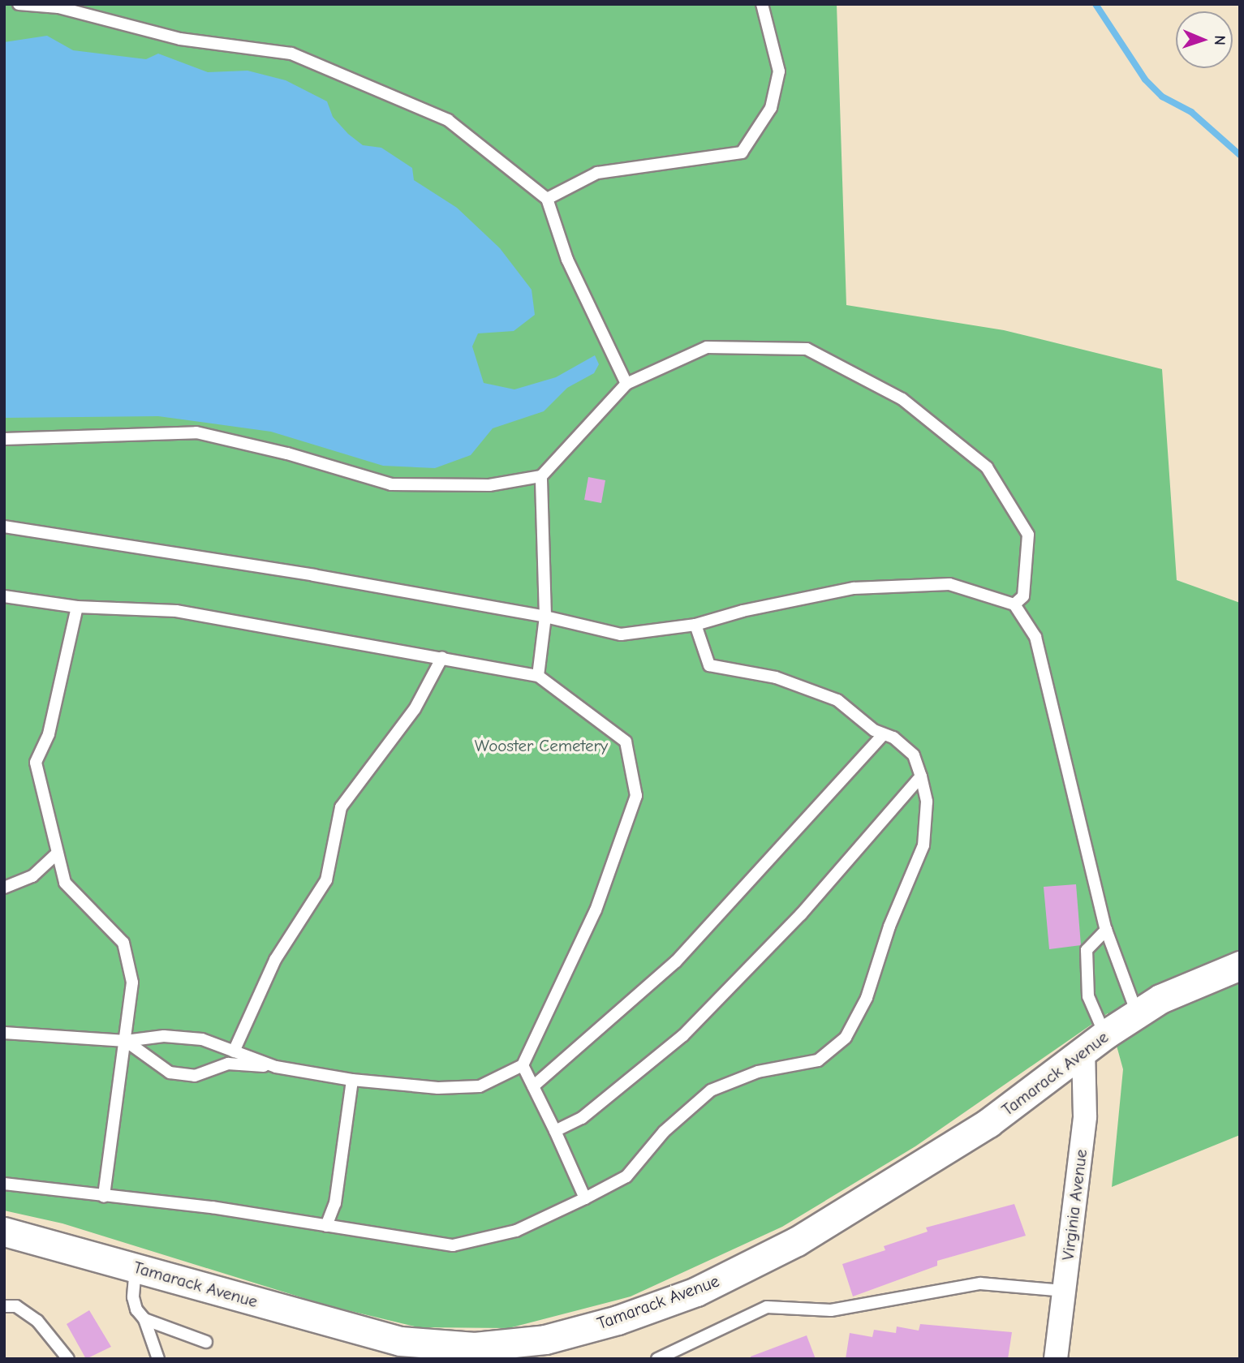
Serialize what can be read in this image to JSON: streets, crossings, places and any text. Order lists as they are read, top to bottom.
{
  "streets": {
    "street": ["Tamarack Avenue", "Virginia Avenue"]
  },
  "crossings": [
    ["Tamarack Avenue", "Virginia Avenue"]
  ],
  "parks": ["Wooster Cemetery"],
  "north": "right"
}
